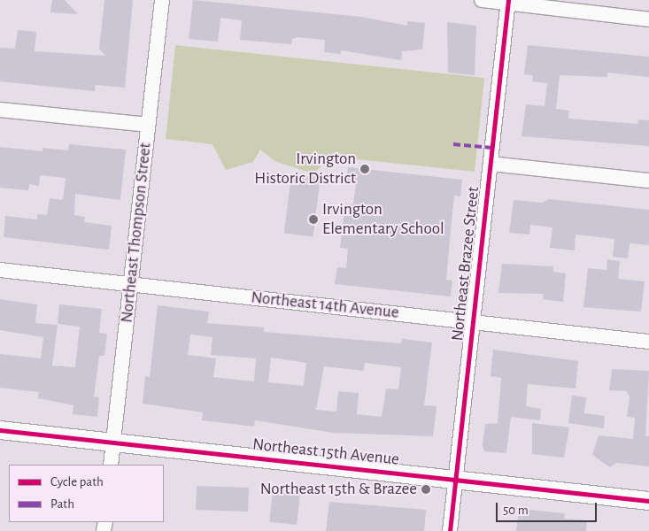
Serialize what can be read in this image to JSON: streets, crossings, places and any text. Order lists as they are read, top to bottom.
{
  "streets": {
    "street": [
      "Northeast Thompson Street",
      "Northeast Brazee Street",
      "Northeast 14th Avenue",
      "Northeast 15th Avenue"
    ]
  },
  "crossings": [
    ["Northeast Thompson Street", "Northeast 14th Avenue"],
    ["Northeast Thompson Street", "Northeast 15th Avenue"],
    ["Northeast Brazee Street", "Northeast 14th Avenue"],
    ["Northeast Brazee Street", "Northeast 15th Avenue"]
  ],
  "places": ["Irvington Historic District", "Irvington Elementary School", "Northeast 15th & Brazee"],
  "legend": ["Cycle path", "Path"],
  "scale_bar": "50 m"
}
